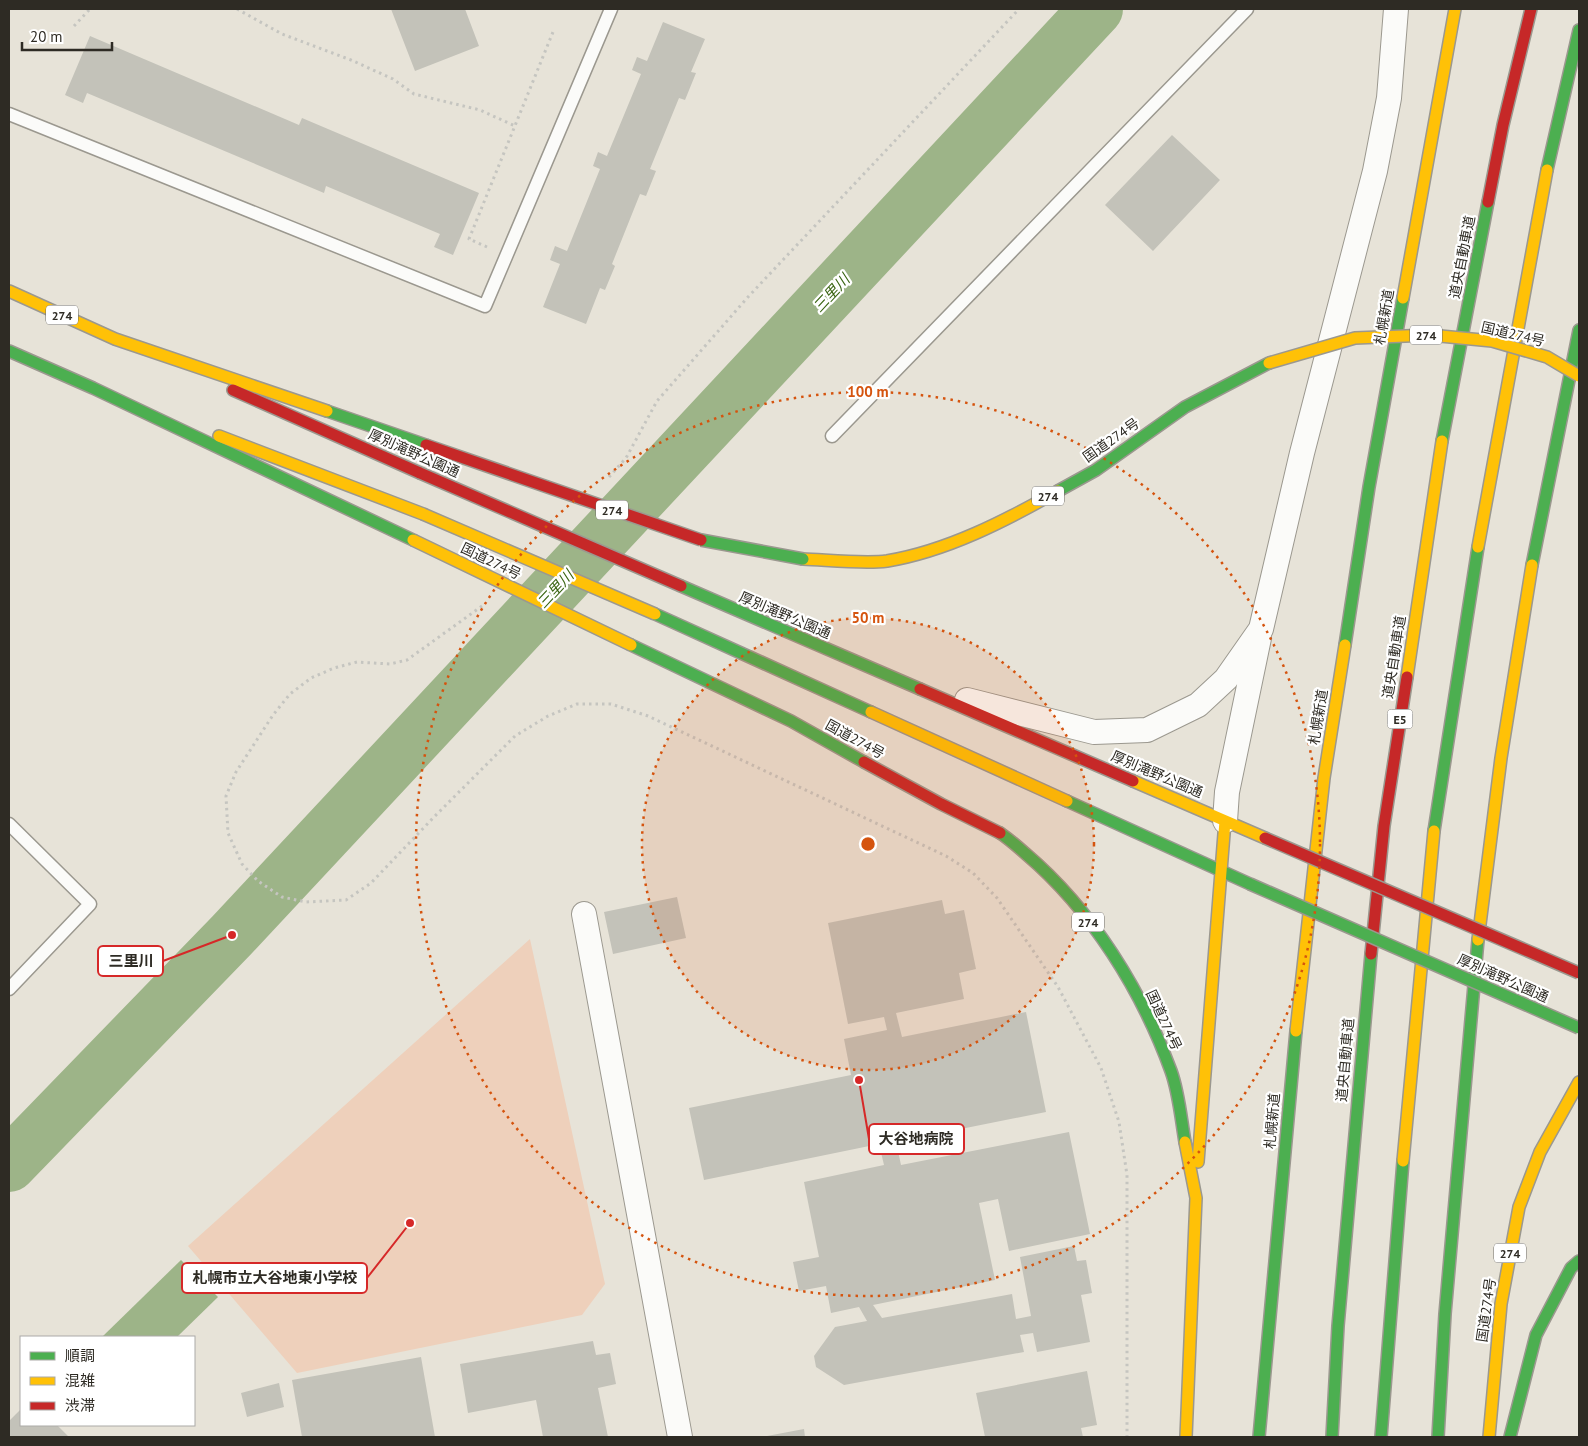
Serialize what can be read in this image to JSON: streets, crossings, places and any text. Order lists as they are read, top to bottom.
{
  "streets": {
    "main road": [
      "道央自動車道",
      "274",
      "札幌新道",
      "国道274号",
      "厚別滝野公園通",
      "E5"
    ]
  },
  "crossings": [
    ["国道274号", "厚別滝野公園通"]
  ],
  "water": ["三里川"],
  "places": ["三里川", "大谷地病院", "札幌市立大谷地東小学校"],
  "legend": ["順調", "混雑", "渋滞"],
  "scale_bar": "20 m",
  "rings": ["100 m", "50 m"]
}
